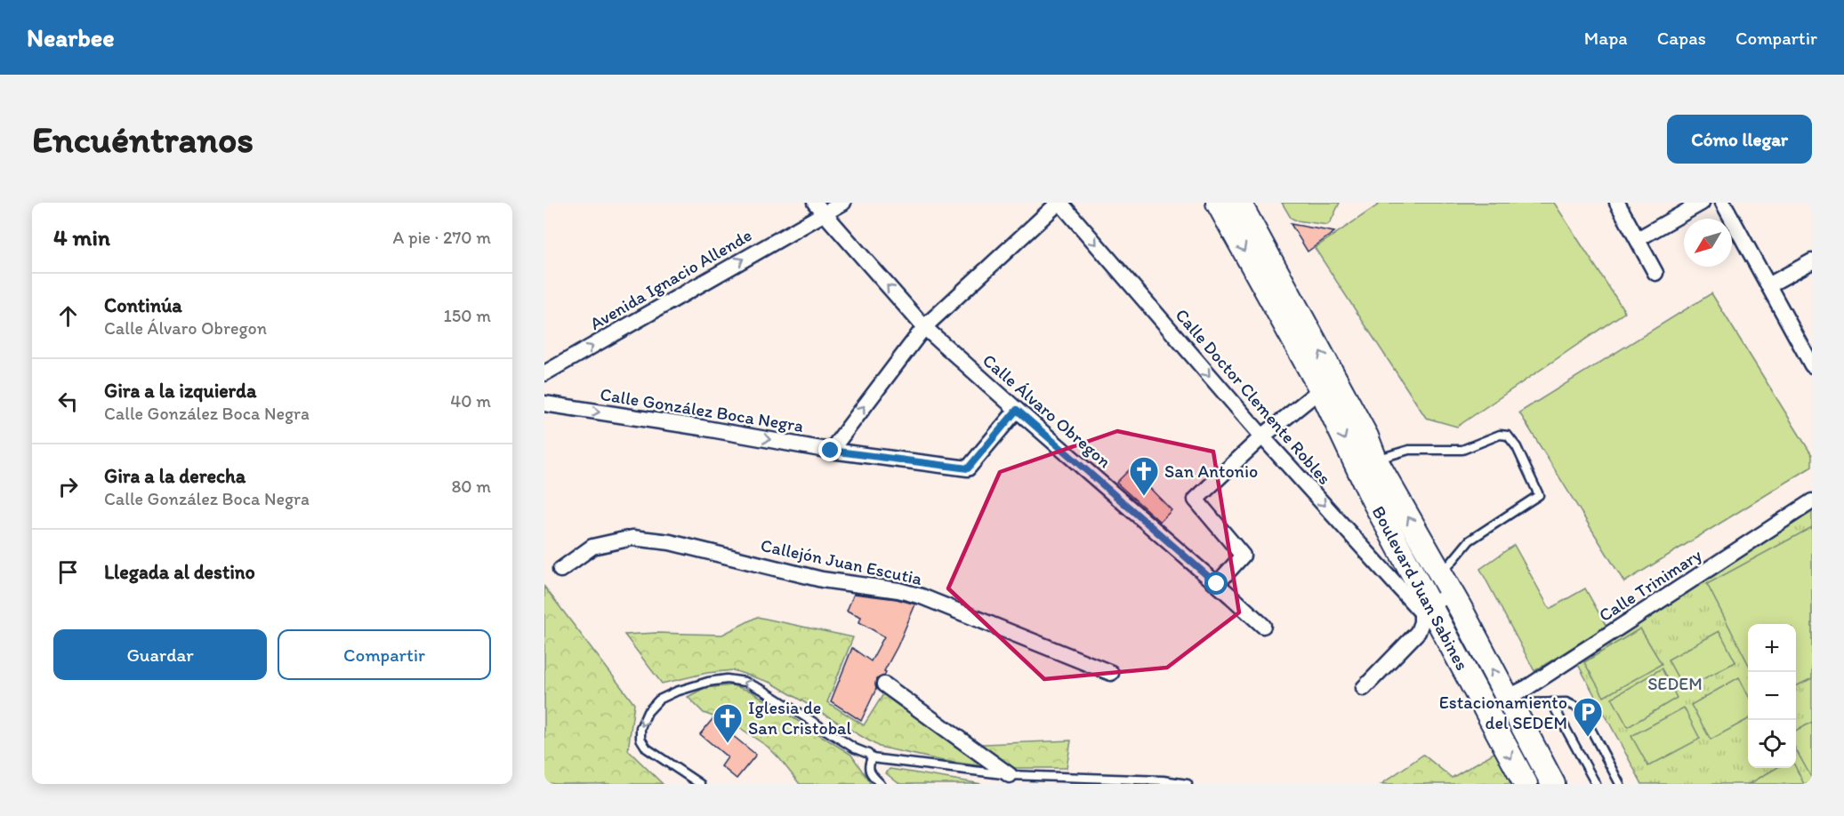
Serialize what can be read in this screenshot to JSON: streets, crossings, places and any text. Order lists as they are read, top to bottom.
{
  "streets": {
    "main road": ["Boulevard Juan Sabines"],
    "street": [
      "Avenida Ignacio Allende",
      "Calle Doctor Clemente Robles",
      "Calle González Boca Negra",
      "Calle Álvaro Obregon",
      "Callejón Juan Escutia",
      "Calle Trinimary"
    ]
  },
  "crossings": [
    ["Avenida Ignacio Allende", "Calle Álvaro Obregon"],
    ["Calle Doctor Clemente Robles", "Boulevard Juan Sabines"],
    ["Calle González Boca Negra", "Calle Álvaro Obregon"],
    ["Calle Trinimary", "Boulevard Juan Sabines"]
  ],
  "one_way": ["Avenida Ignacio Allende", "Calle Doctor Clemente Robles", "Calle González Boca Negra"],
  "parks": ["SEDEM"],
  "places": {
    "church": ["San Antonio", "Iglesia de San Cristobal"],
    "parking": ["Estacionamiento del SEDEM"]
  },
  "north": "bottom left",
  "page": {
    "header": "Nearbee",
    "nav": ["Mapa", "Capas", "Compartir"],
    "buttons": [
      "Cómo llegar",
      ["Guardar", "Compartir"]
    ],
    "title": "Encuéntranos",
    "heading": ["4 min", "A pie · 270 m"],
    "list": [
      ["Continúa", "Calle Álvaro Obregon", "150 m"],
      ["Gira a la izquierda", "Calle González Boca Negra", "40 m"],
      ["Gira a la derecha", "Calle González Boca Negra", "80 m"],
      "Llegada al destino"
    ],
    "map_buttons": ["+", "−"]
  }
}
